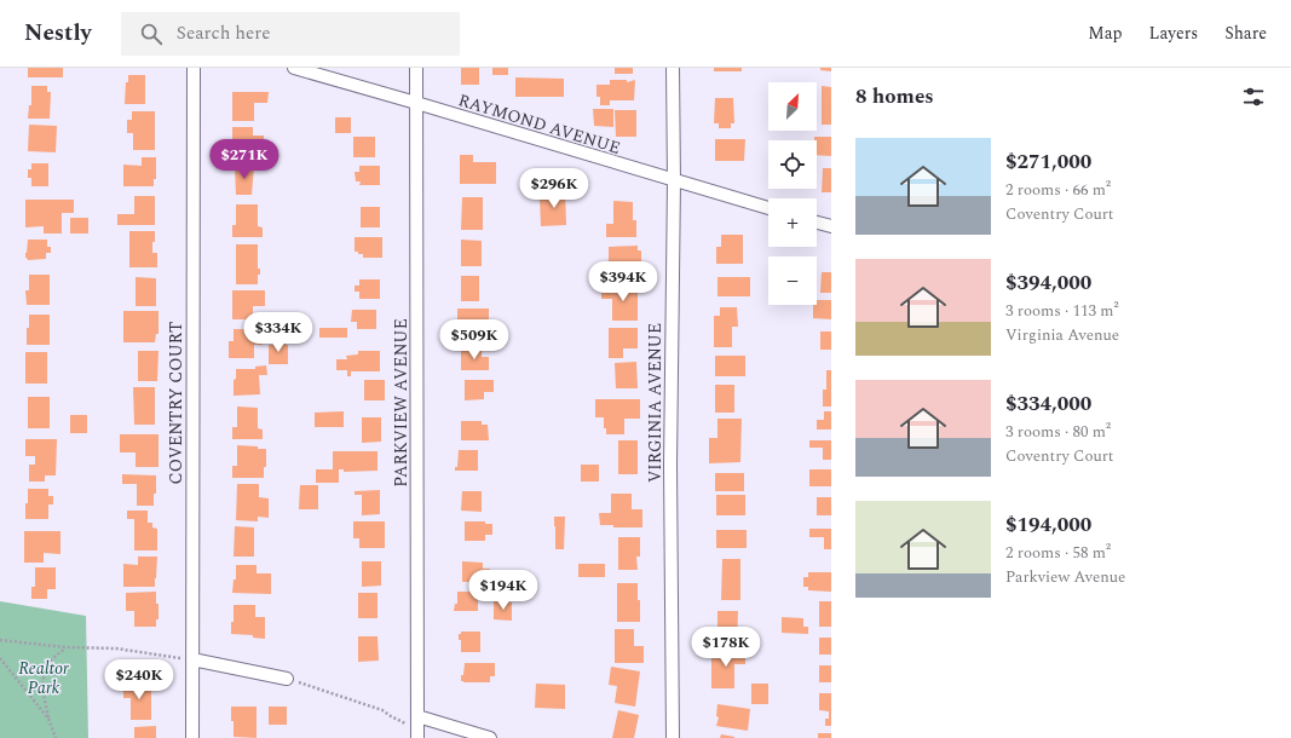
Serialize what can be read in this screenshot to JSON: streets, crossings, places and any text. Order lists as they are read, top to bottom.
{
  "streets": {
    "street": [
      "RAYMOND AVENUE",
      "COVENTRY COURT",
      "PARKVIEW AVENUE",
      "VIRGINIA AVENUE"
    ]
  },
  "crossings": [
    ["RAYMOND AVENUE", "PARKVIEW AVENUE"],
    ["RAYMOND AVENUE", "VIRGINIA AVENUE"]
  ],
  "parks": ["Realtor Park"],
  "north": "top right",
  "page": {
    "header": "Nestly",
    "search": "Search here",
    "nav": ["Map", "Layers", "Share"],
    "heading": "8 homes",
    "map_buttons": ["+", "−"],
    "list": [
      {
        "name": "$271,000",
        "note": "2 rooms · 66 m² · Coventry Court"
      },
      {
        "name": "$394,000",
        "note": "3 rooms · 113 m² · Virginia Avenue"
      },
      {
        "name": "$334,000",
        "note": "3 rooms · 80 m² · Coventry Court"
      },
      {
        "name": "$194,000",
        "note": "2 rooms · 58 m² · Parkview Avenue"
      }
    ],
    "price": [
      "$271K",
      "$296K",
      "$394K",
      "$334K",
      "$509K",
      "$194K",
      "$178K",
      "$240K"
    ]
  }
}
